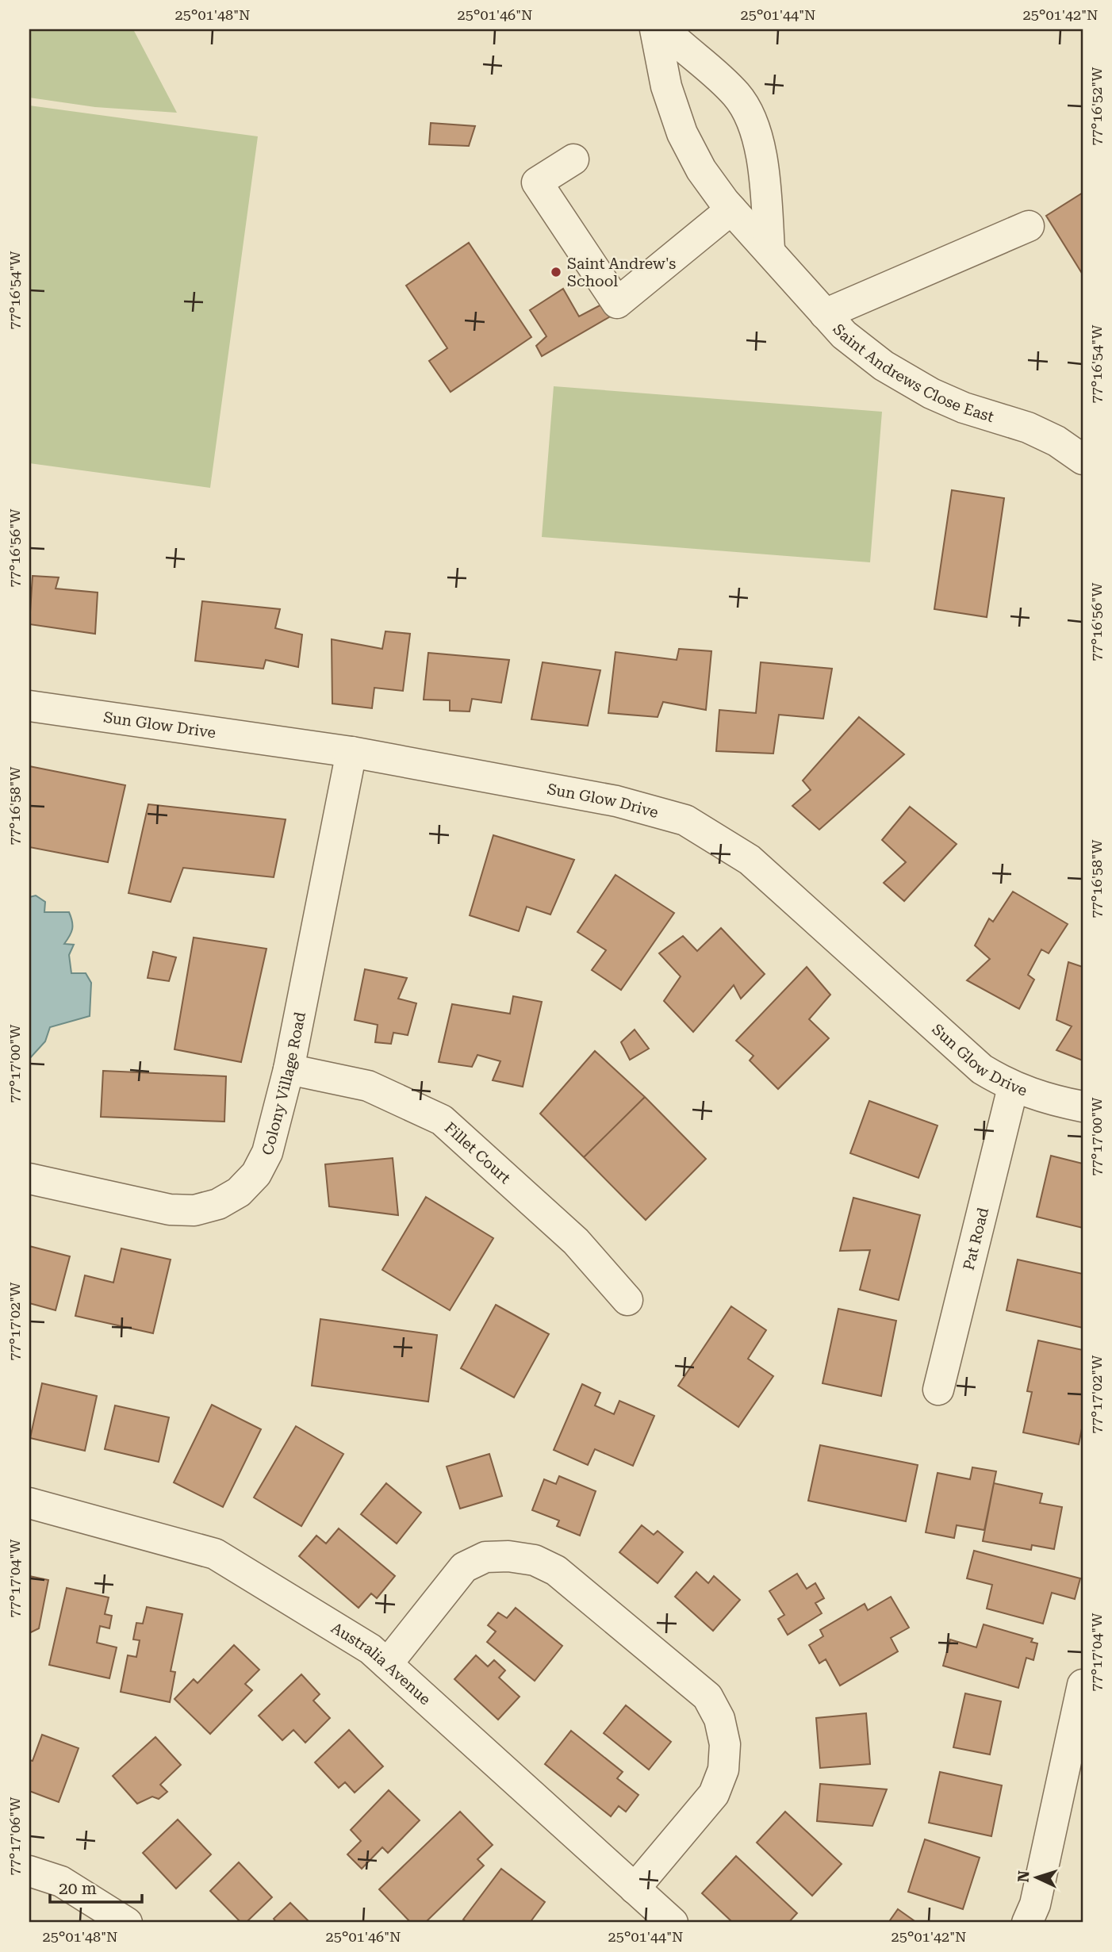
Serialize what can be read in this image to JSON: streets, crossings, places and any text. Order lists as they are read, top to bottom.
{
  "streets": {
    "street": [
      "Saint Andrews Close East",
      "Sun Glow Drive",
      "Colony Village Road",
      "Fillet Court",
      "Pat Road",
      "Australia Avenue"
    ]
  },
  "crossings": [
    ["Sun Glow Drive", "Colony Village Road"],
    ["Sun Glow Drive", "Pat Road"],
    ["Colony Village Road", "Fillet Court"]
  ],
  "places": ["Saint Andrew's School"],
  "scale_bar": "20 m",
  "north": "left",
  "coordinates": [
    "25°01'48\"N",
    "25°01'46\"N",
    "25°01'44\"N",
    "25°01'42\"N",
    "77°16'52\"W",
    "77°16'54\"W",
    "77°16'56\"W",
    "77°16'58\"W",
    "77°17'00\"W",
    "77°17'02\"W",
    "77°17'04\"W",
    "77°17'06\"W"
  ]
}
